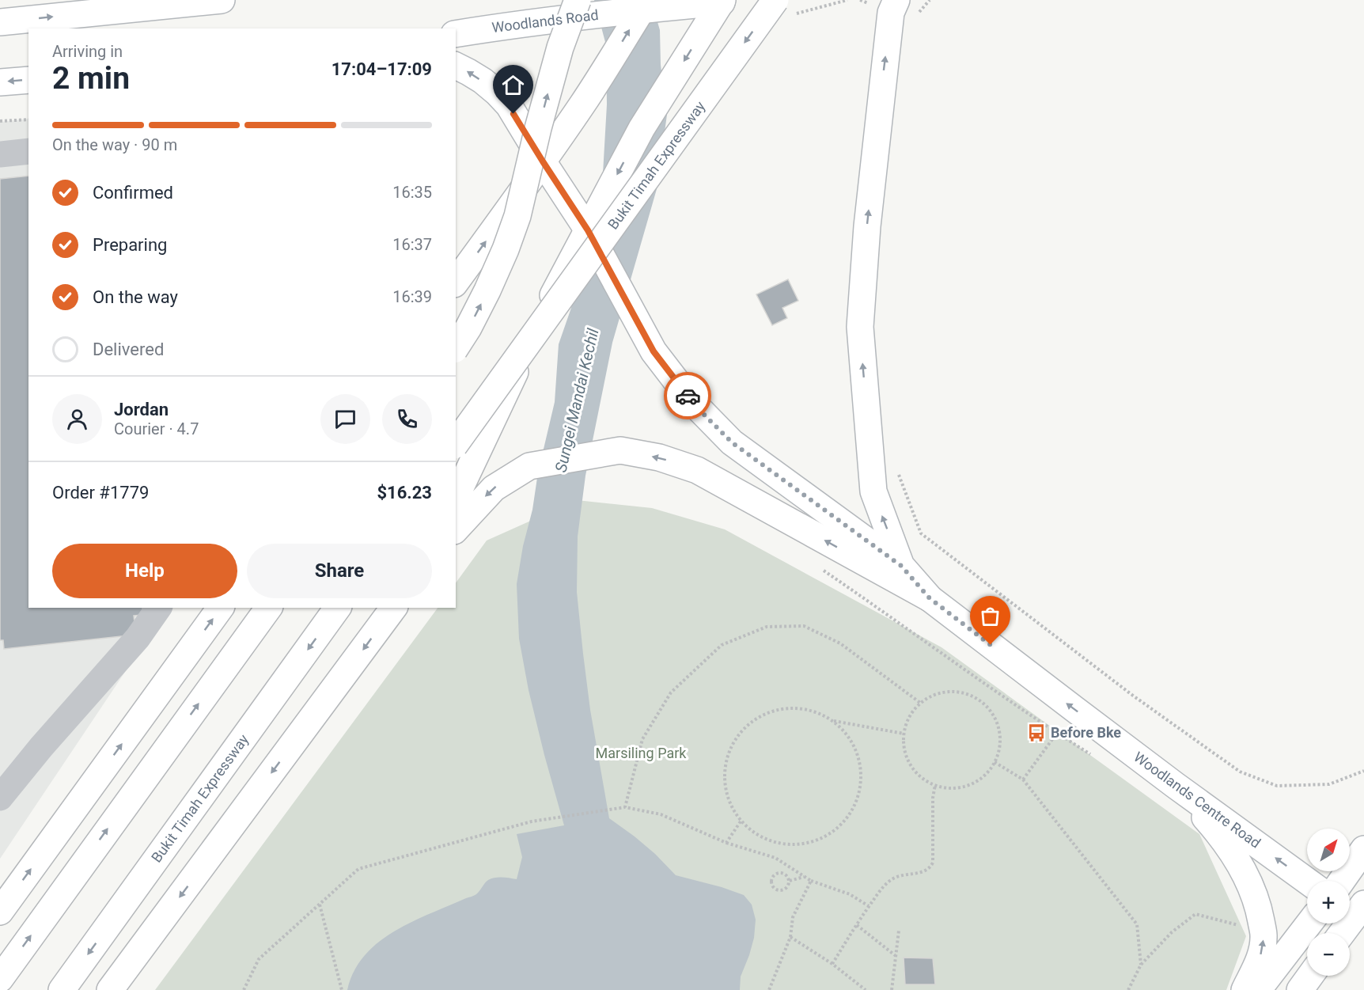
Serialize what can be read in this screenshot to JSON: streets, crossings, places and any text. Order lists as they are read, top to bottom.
{
  "streets": {
    "main road": ["Woodlands Road", "Bukit Timah Expressway", "Woodlands Centre Road"]
  },
  "one_way": ["Woodlands Centre Road"],
  "water": ["Sungei Mandai Kechil"],
  "parks": ["Marsiling Park"],
  "places": {
    "bus stop": ["Before Bke"]
  },
  "north": "top right",
  "page": {
    "heading": ["2 min", "Arriving in", "17:04–17:09"],
    "panel": [
      "Jordan",
      "Courier · 4.7",
      "Order #1779",
      "$16.23"
    ],
    "bar": "On the way · 90 m",
    "list": [
      ["Confirmed", "16:35"],
      ["Preparing", "16:37"],
      ["On the way", "16:39"],
      "Delivered"
    ],
    "buttons": ["Help", "Share"],
    "map_buttons": ["+", "−"]
  }
}
